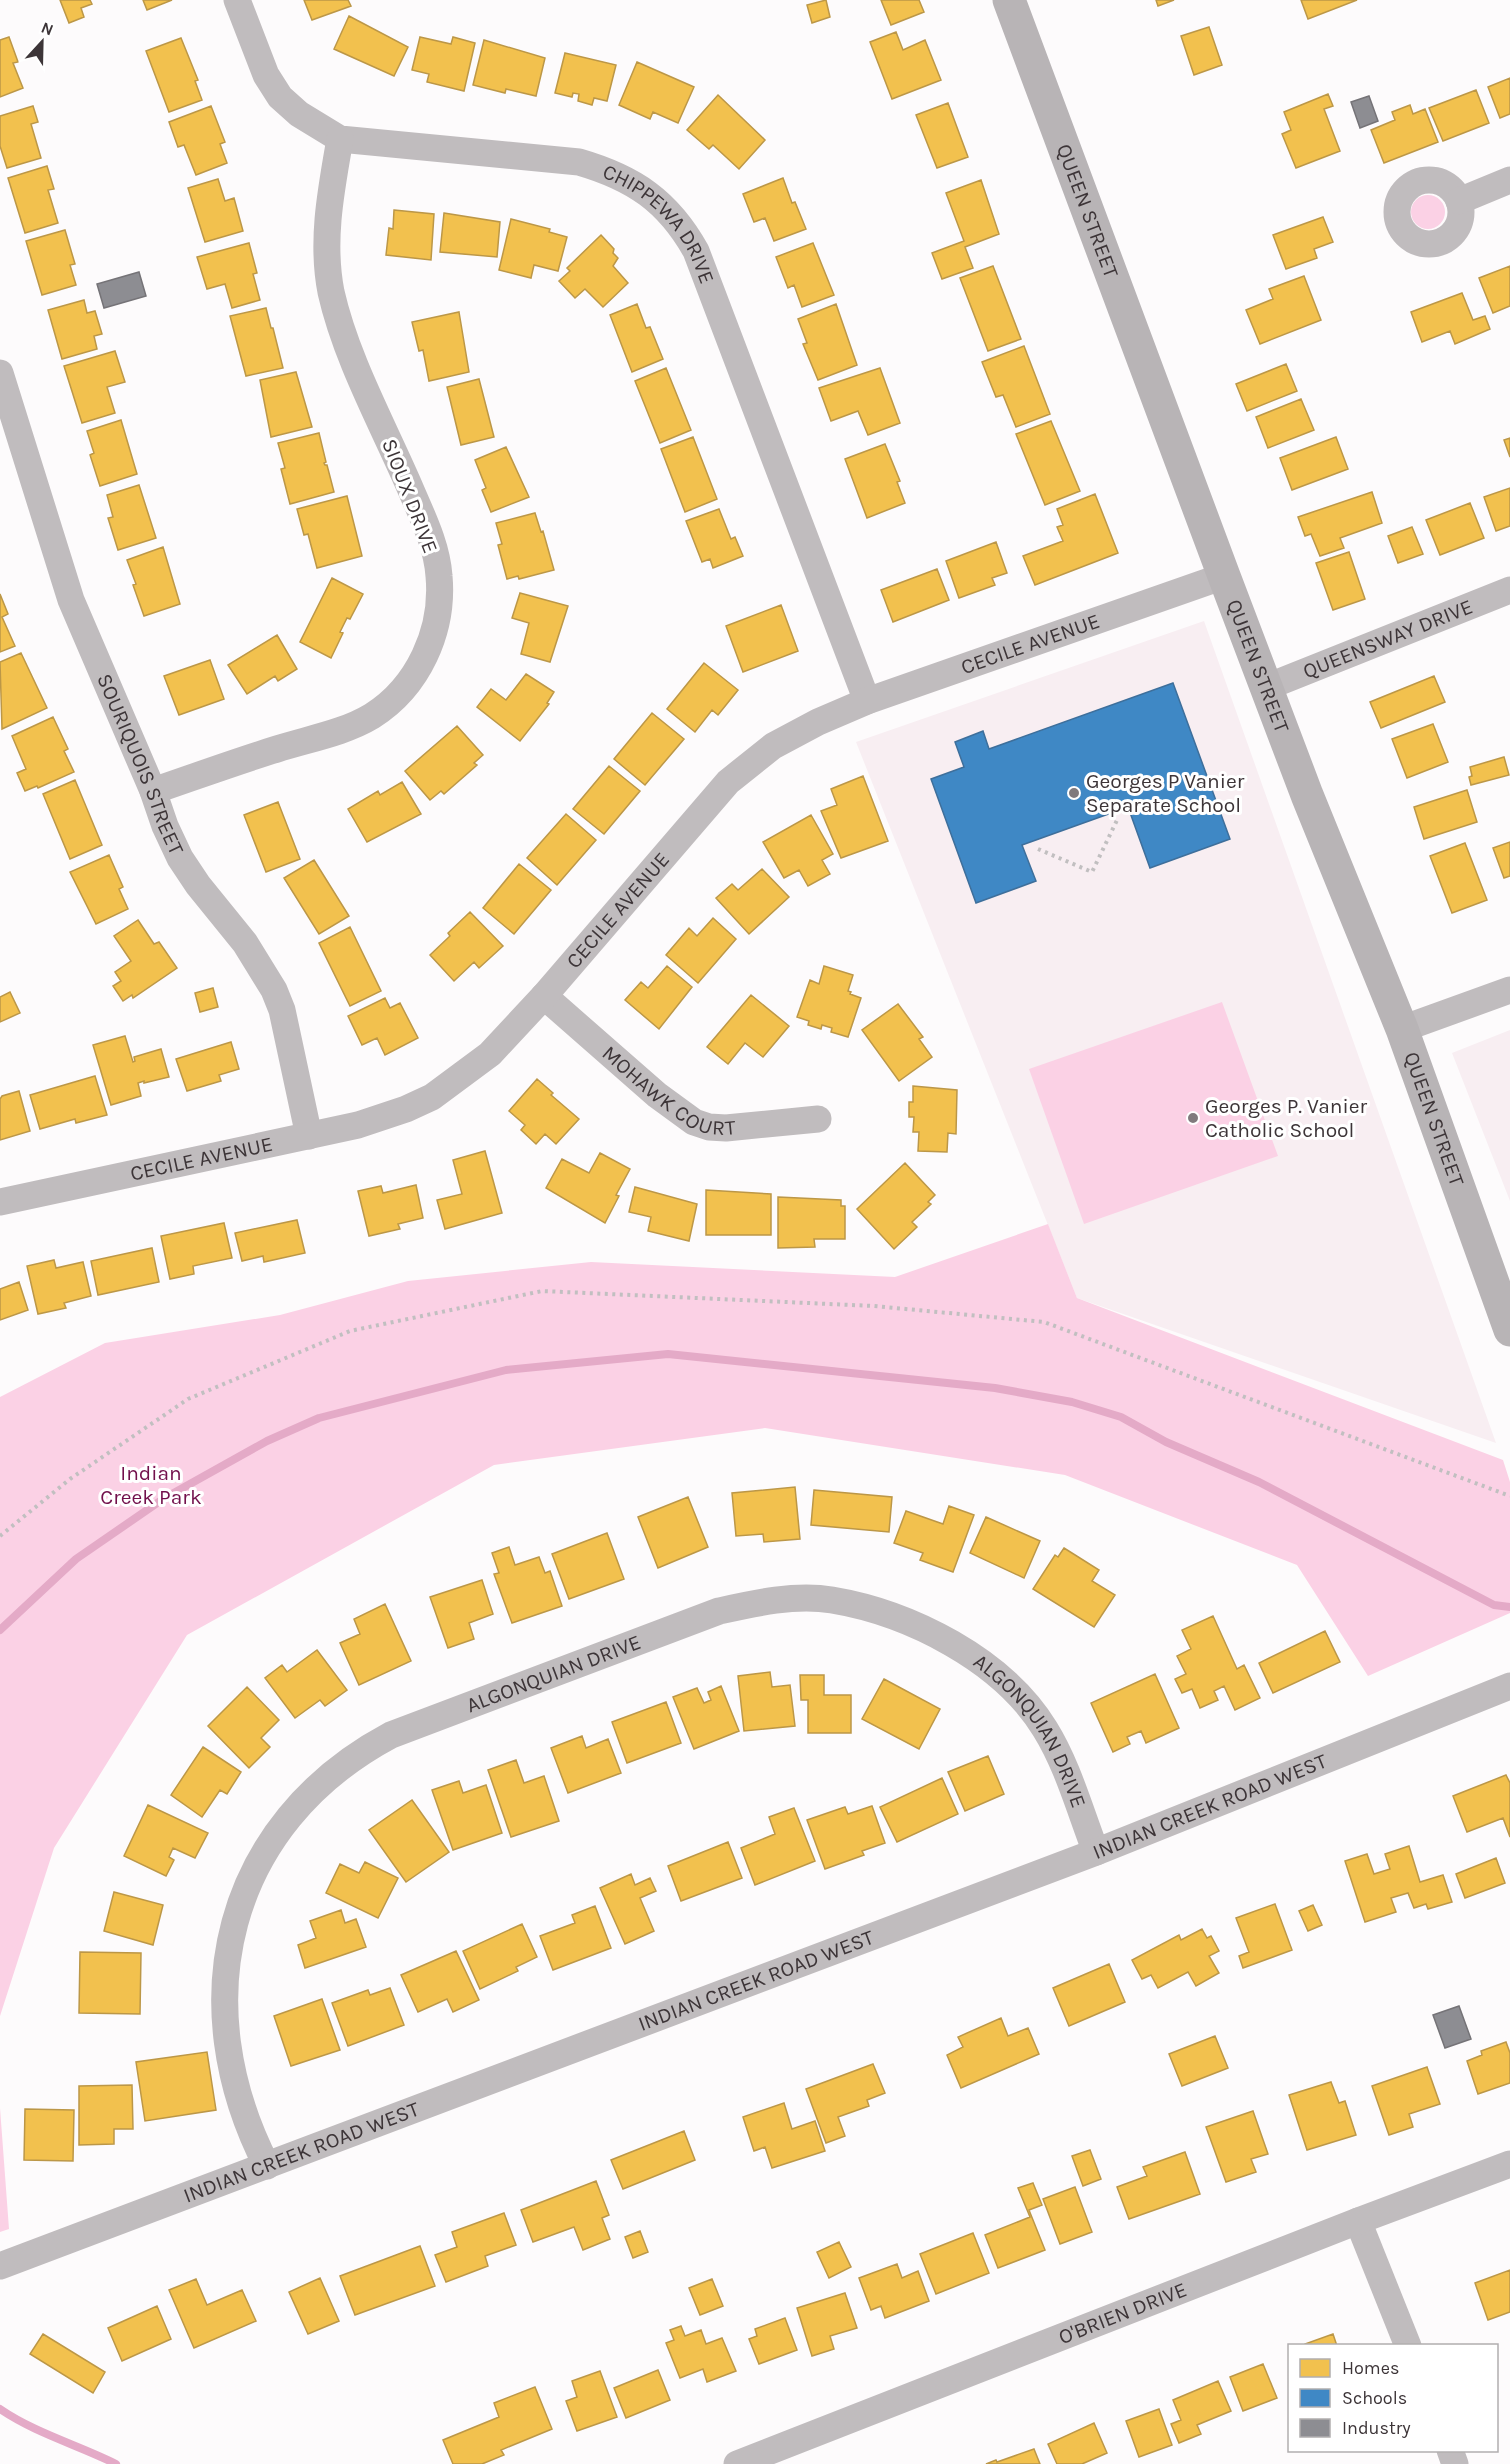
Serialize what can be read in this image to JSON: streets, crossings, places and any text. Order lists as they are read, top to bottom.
{
  "streets": {
    "main road": ["QUEEN STREET"],
    "street": [
      "CHIPPEWA DRIVE",
      "SIOUX DRIVE",
      "QUEENSWAY DRIVE",
      "CECILE AVENUE",
      "SOURIQUOIS STREET",
      "MOHAWK COURT",
      "ALGONQUIAN DRIVE",
      "INDIAN CREEK ROAD WEST",
      "O'BRIEN DRIVE"
    ]
  },
  "crossings": [
    ["QUEEN STREET", "QUEENSWAY DRIVE"],
    ["QUEEN STREET", "CECILE AVENUE"],
    ["CHIPPEWA DRIVE", "SIOUX DRIVE"],
    ["CHIPPEWA DRIVE", "CECILE AVENUE"],
    ["SIOUX DRIVE", "SOURIQUOIS STREET"],
    ["CECILE AVENUE", "SOURIQUOIS STREET"],
    ["CECILE AVENUE", "MOHAWK COURT"],
    ["ALGONQUIAN DRIVE", "INDIAN CREEK ROAD WEST"]
  ],
  "parks": ["Indian Creek Park"],
  "places": ["Georges P Vanier Separate School", "Georges P. Vanier Catholic School"],
  "legend": ["Homes", "Schools", "Industry"],
  "north": "top"
}
